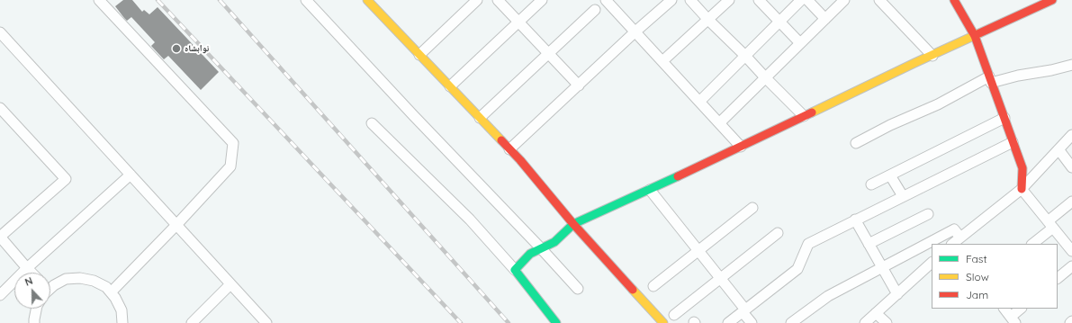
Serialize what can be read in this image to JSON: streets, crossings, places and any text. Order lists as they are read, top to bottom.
{
  "places": ["نوابشاہ"],
  "legend": ["Fast", "Slow", "Jam"],
  "north": "top"
}
